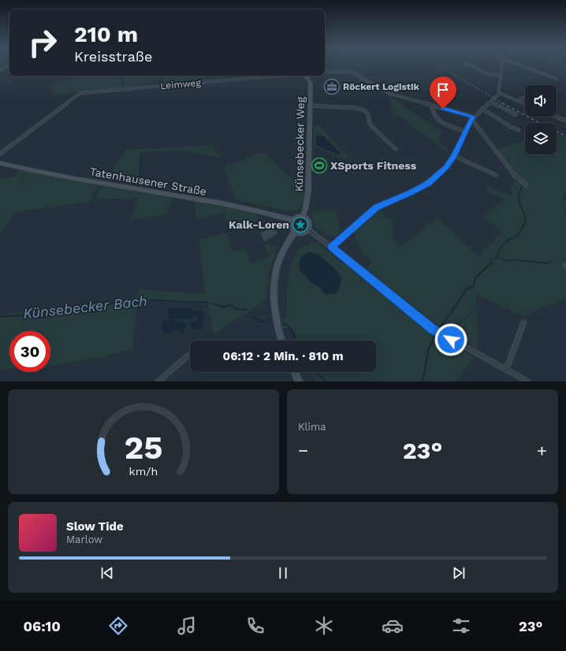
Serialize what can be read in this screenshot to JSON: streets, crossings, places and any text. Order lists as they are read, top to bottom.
{
  "streets": {
    "street": ["Leimweg", "Künsebecker Weg", "Tatenhausener Straße"]
  },
  "crossings": [
    ["Künsebecker Weg", "Tatenhausener Straße"]
  ],
  "water": ["Künsebecker Bach"],
  "places": {
    "office": ["Röckert Logistik"],
    "sports": ["XSports Fitness"],
    "place": ["Kalk-Loren"]
  },
  "page": {
    "turn": ["210 m", "Kreisstraße"],
    "limit": "30",
    "trip": "06:12 · 2 Min. · 810 m",
    "tile": "Klima",
    "heat": ["−", "23°", "+"],
    "song": ["Slow Tide", "Marlow"],
    "tabs": ["06:10", "23°"],
    "gauge": ["25", "km/h"]
  }
}
